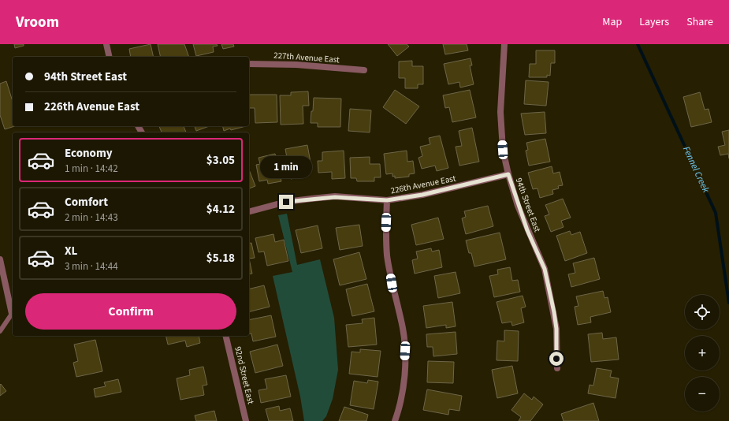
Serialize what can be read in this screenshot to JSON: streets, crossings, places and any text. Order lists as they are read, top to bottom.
{
  "streets": {
    "street": [
      "227th Avenue East",
      "226th Avenue East",
      "94th Street East",
      "92nd Street East"
    ]
  },
  "crossings": [
    ["226th Avenue East", "94th Street East"]
  ],
  "water": ["Fennel Creek"],
  "page": {
    "header": "Vroom",
    "nav": ["Map", "Layers", "Share"],
    "banner": ["94th Street East", "226th Avenue East"],
    "list": [
      {
        "name": "Economy",
        "note": "1 min · 14:42",
        "value": "$3.05"
      },
      {
        "name": "Comfort",
        "note": "2 min · 14:43",
        "value": "$4.12"
      },
      {
        "name": "XL",
        "note": "3 min · 14:44",
        "value": "$5.18"
      }
    ],
    "bubble": "1 min",
    "buttons": "Confirm",
    "map_buttons": ["+", "−"]
  }
}
